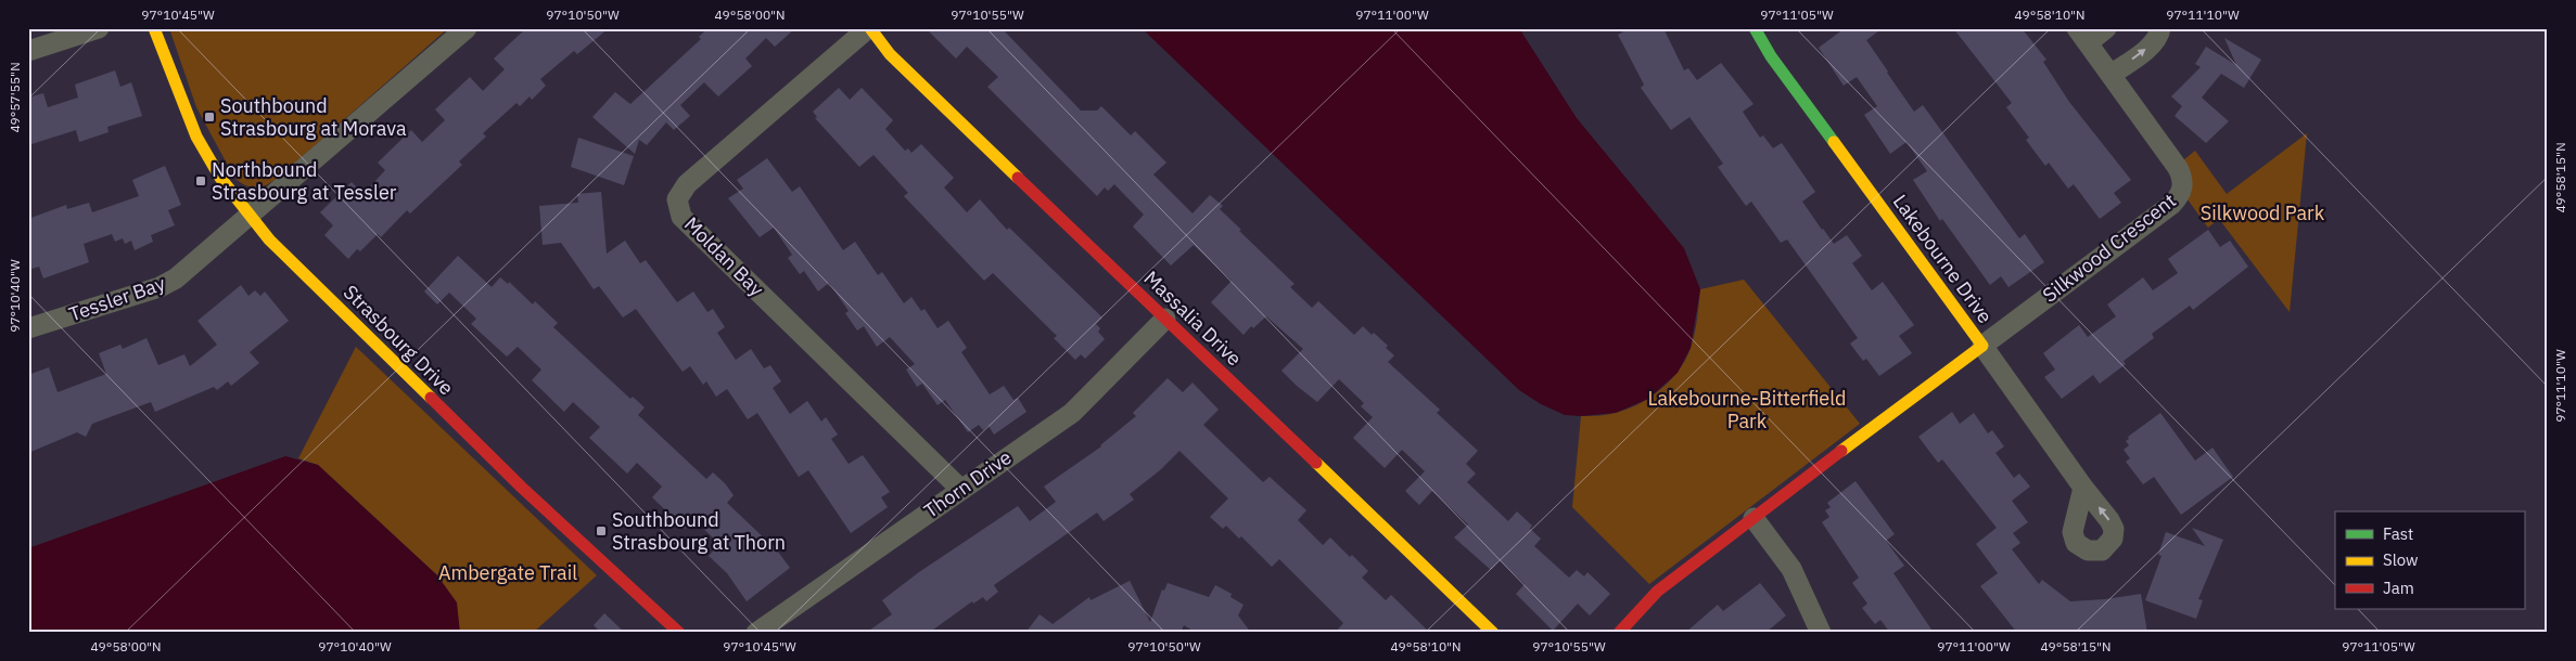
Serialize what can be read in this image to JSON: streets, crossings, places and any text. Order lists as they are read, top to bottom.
{
  "streets": {
    "street": [
      "Silkwood Crescent",
      "Moldan Bay",
      "Lakebourne Drive",
      "Tessler Bay",
      "Massalia Drive",
      "Strasbourg Drive",
      "Thorn Drive"
    ]
  },
  "crossings": [
    ["Silkwood Crescent", "Lakebourne Drive"],
    ["Moldan Bay", "Massalia Drive"],
    ["Moldan Bay", "Thorn Drive"],
    ["Tessler Bay", "Strasbourg Drive"],
    ["Massalia Drive", "Thorn Drive"]
  ],
  "parks": ["Silkwood Park", "Lakebourne-Bitterfield Park", "Ambergate Trail"],
  "places": {
    "transit": ["Southbound Strasbourg at Morava", "Northbound Strasbourg at Tessler", "Southbound Strasbourg at Thorn"]
  },
  "legend": ["Fast", "Slow", "Jam"],
  "coordinates": [
    "97°10'45\"W",
    "97°10'50\"W",
    "49°58'00\"N",
    "97°10'55\"W",
    "97°11'00\"W",
    "97°11'05\"W",
    "49°58'10\"N",
    "97°11'10\"W",
    "49°57'55\"N",
    "49°58'15\"N",
    "97°10'40\"W"
  ]
}
